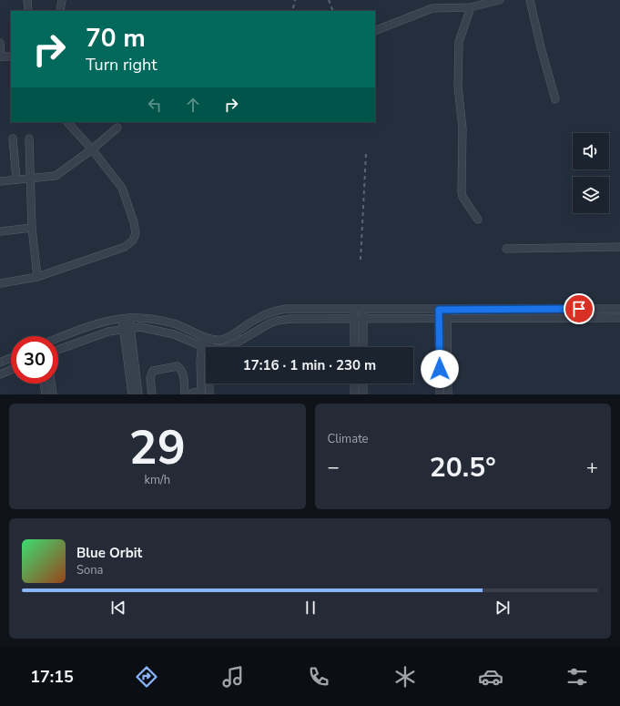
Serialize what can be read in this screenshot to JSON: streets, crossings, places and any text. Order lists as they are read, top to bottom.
{
  "page": {
    "turn": ["70 m", "Turn right"],
    "limit": "30",
    "trip": "17:16 · 1 min · 230 m",
    "tile": [
      ["29", "km/h"],
      "Climate"
    ],
    "heat": ["−", "20.5°", "+"],
    "song": ["Blue Orbit", "Sona"],
    "tabs": "17:15"
  }
}
